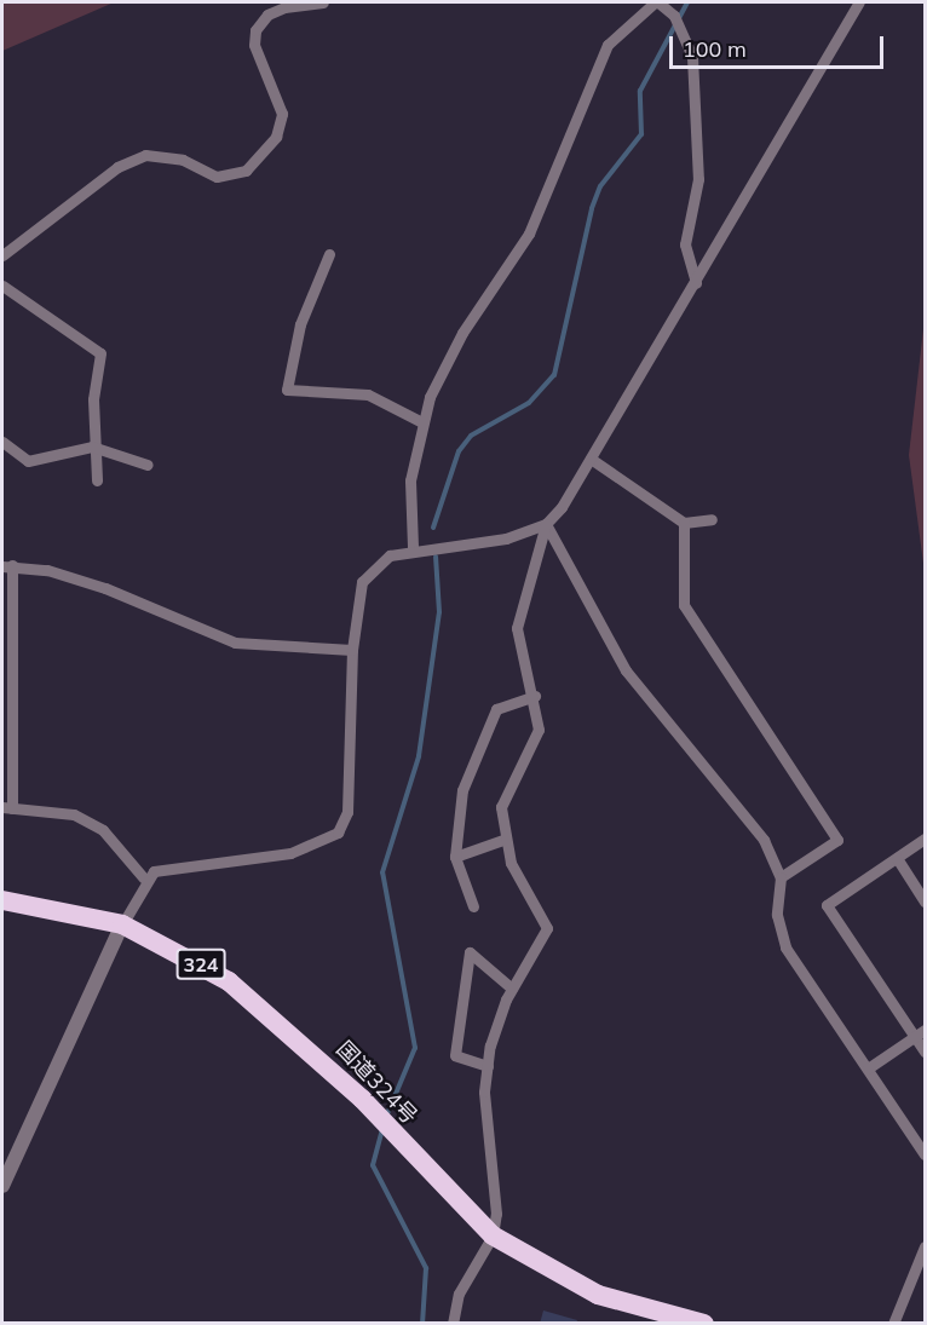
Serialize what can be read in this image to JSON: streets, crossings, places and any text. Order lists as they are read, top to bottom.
{
  "streets": {
    "highway": ["324", "国道324号"]
  },
  "scale_bar": "100 m"
}
